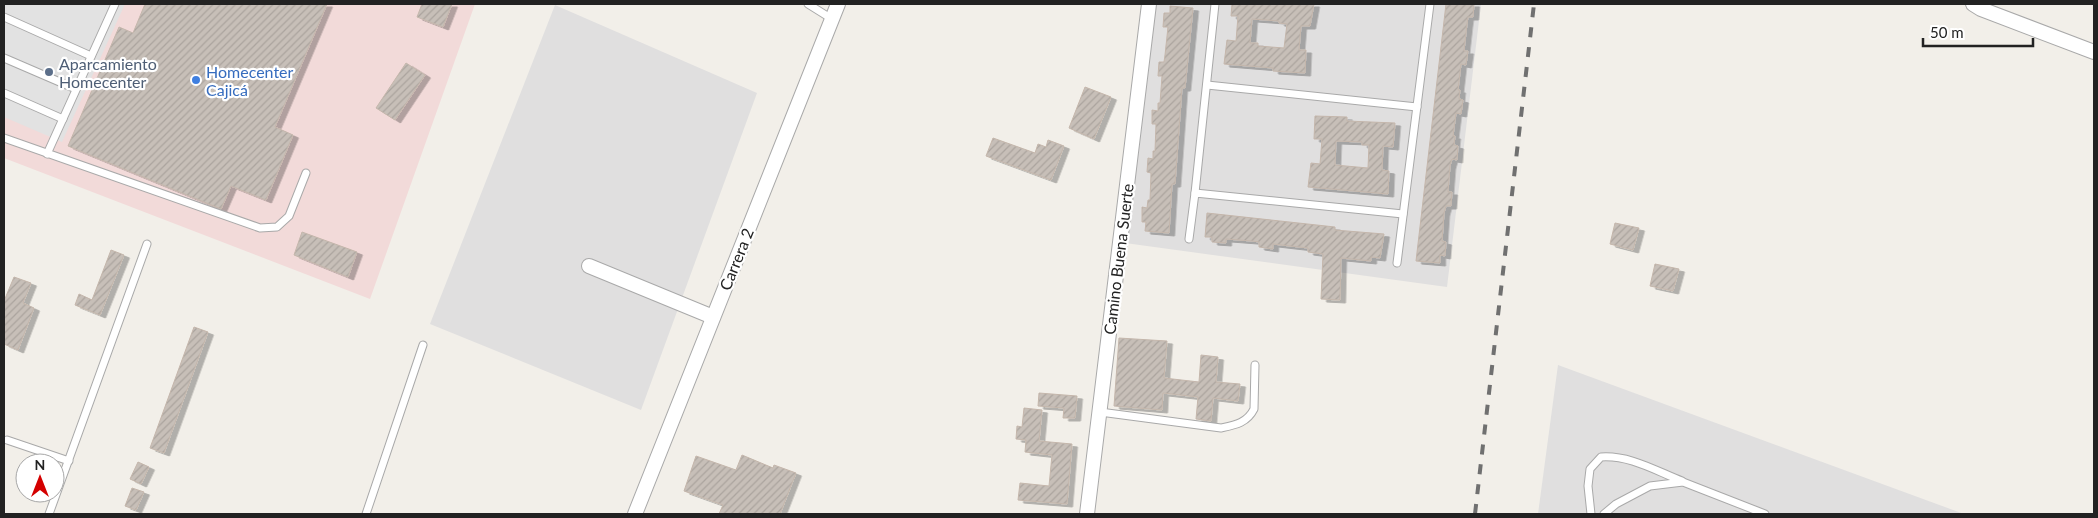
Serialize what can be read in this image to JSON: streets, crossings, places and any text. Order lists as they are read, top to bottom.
{
  "streets": {
    "street": ["Carrera 2", "Camino Buena Suerte"]
  },
  "places": ["Aparcamiento Homecenter", "Homecenter Cajicá"],
  "scale_bar": "50 m",
  "north": "top"
}
